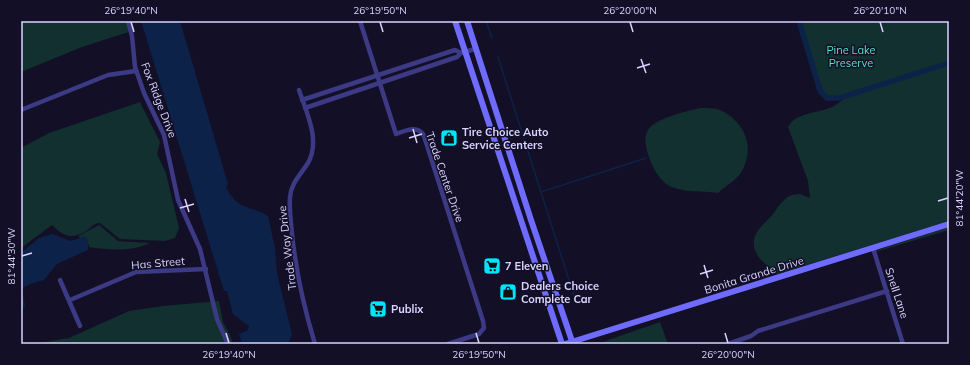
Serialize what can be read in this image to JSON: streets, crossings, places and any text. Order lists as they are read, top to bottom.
{
  "streets": {
    "street": [
      "Fox Ridge Drive",
      "Trade Center Drive",
      "Trade Way Drive",
      "Has Street",
      "Bonita Grande Drive",
      "Snell Lane"
    ]
  },
  "crossings": [
    ["Fox Ridge Drive", "Has Street"],
    ["Bonita Grande Drive", "Snell Lane"]
  ],
  "parks": ["Pine Lake Preserve"],
  "places": {
    "shop": ["Tire Choice Auto Service Centers", "Dealers Choice Complete Car"],
    "supermarket": ["7 Eleven", "Publix"]
  },
  "coordinates": [
    "26°19'40\"N",
    "26°19'50\"N",
    "26°20'00\"N",
    "26°20'10\"N",
    "81°44'20\"W",
    "81°44'30\"W"
  ]
}
